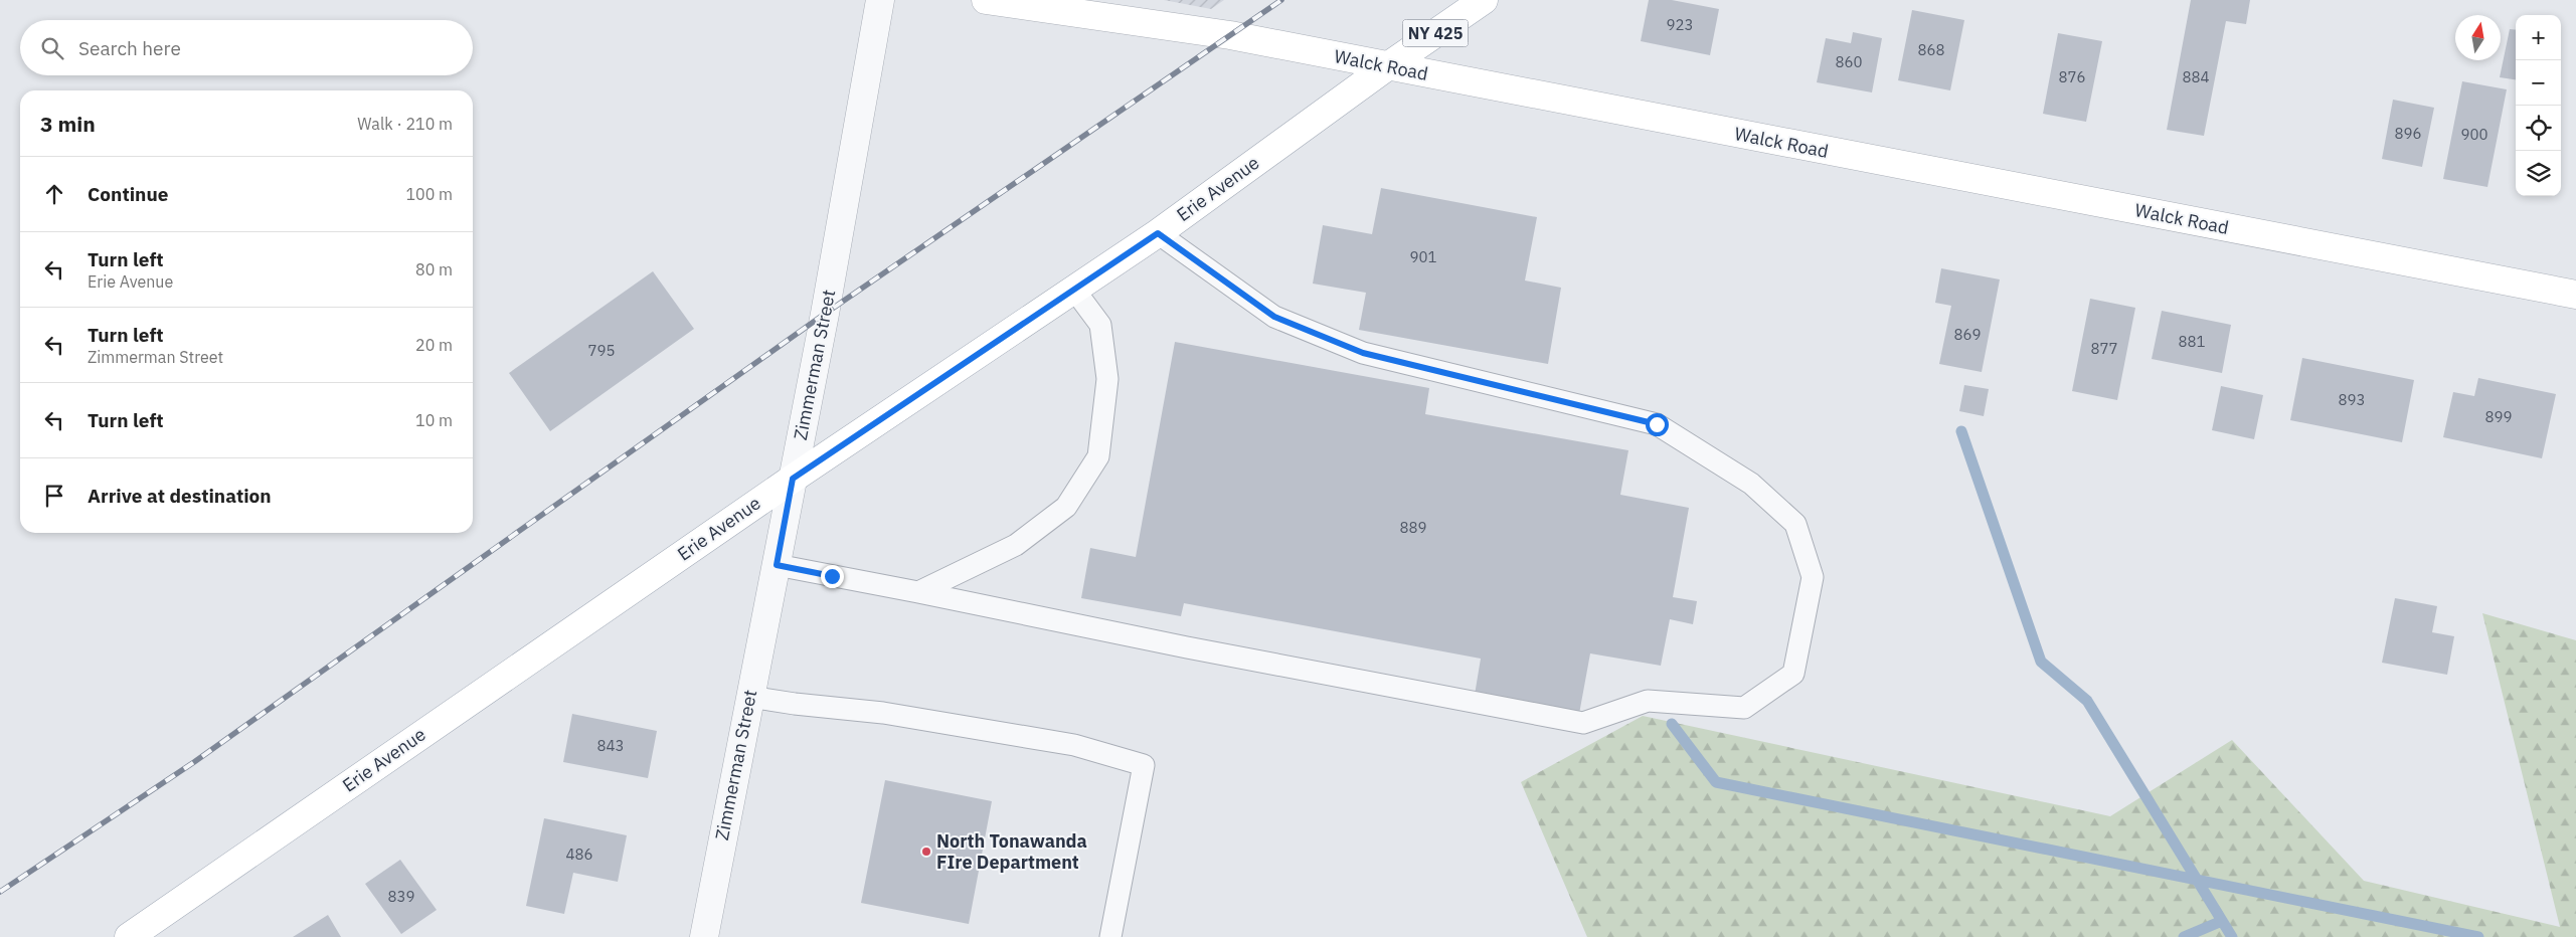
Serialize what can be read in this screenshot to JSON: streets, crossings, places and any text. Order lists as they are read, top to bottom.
{
  "streets": {
    "main road": ["NY 425", "Walck Road", "Erie Avenue"],
    "street": ["Zimmerman Street"]
  },
  "crossings": [
    ["Walck Road", "Erie Avenue"],
    ["Erie Avenue", "Zimmerman Street"]
  ],
  "places": ["North Tonawanda FIre Department"],
  "house_numbers": [
    "923",
    "868",
    "860",
    "876",
    "884",
    "896",
    "900",
    "901",
    "869",
    "881",
    "877",
    "795",
    "893",
    "899",
    "889",
    "843",
    "486",
    "839"
  ],
  "north": "top",
  "page": {
    "map_buttons": ["+", "−"],
    "search": "Search here",
    "heading": ["3 min", "Walk · 210 m"],
    "list": [
      ["Continue", "100 m"],
      ["Turn left", "Erie Avenue", "80 m"],
      ["Turn left", "Zimmerman Street", "20 m"],
      ["Turn left", "10 m"],
      "Arrive at destination"
    ]
  }
}
